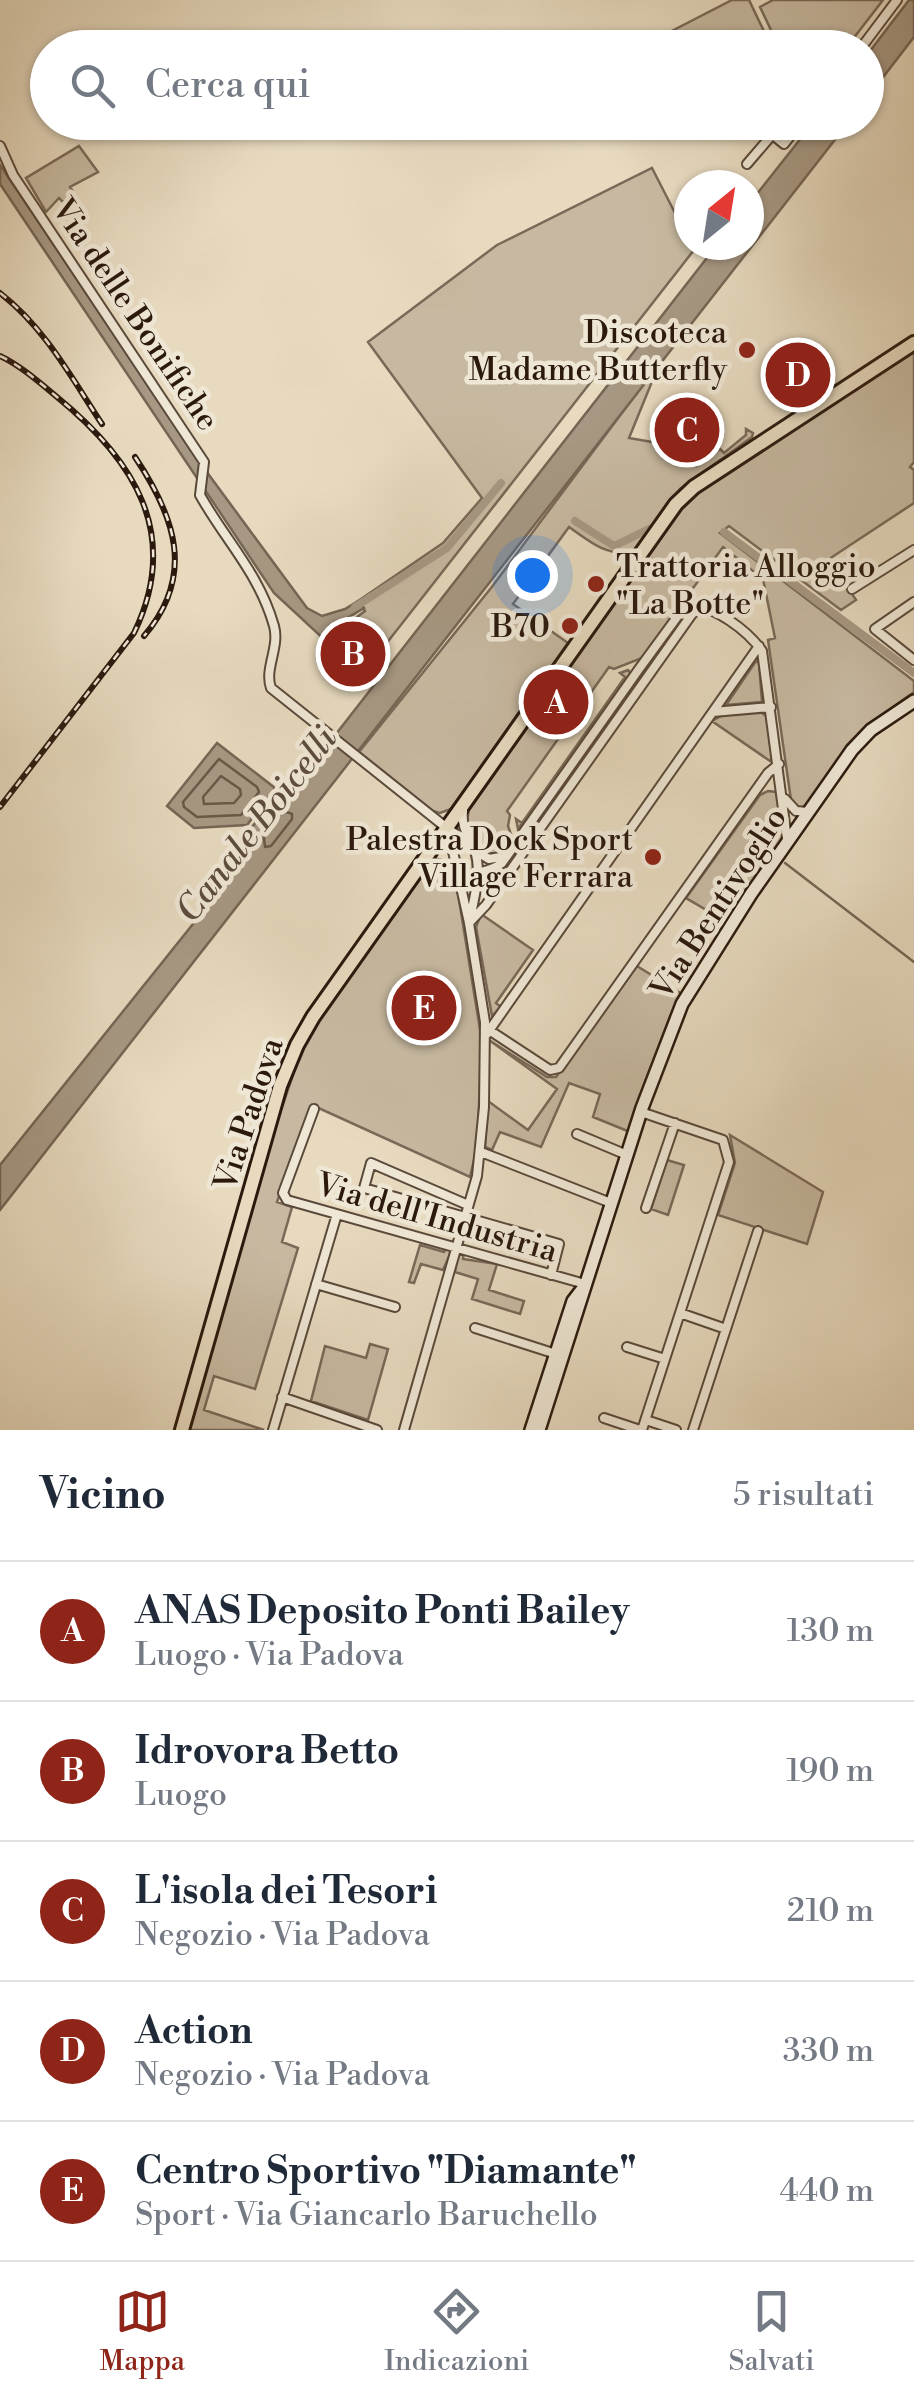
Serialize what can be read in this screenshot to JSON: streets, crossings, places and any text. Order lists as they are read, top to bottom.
{
  "streets": {
    "main road": ["Via Padova"],
    "street": ["Via delle Bonifiche", "Via Bentivoglio", "Via dell'Industria"]
  },
  "crossings": [
    ["Via delle Bonifiche", "Via Padova"],
    ["Via Bentivoglio", "Via dell'Industria"],
    ["Via Padova", "Via dell'Industria"]
  ],
  "water": ["Canale Boicelli"],
  "places": [
    "Discoteca Madame Butterfly",
    "Trattoria Alloggio \"La Botte\"",
    "B70",
    "Palestra Dock Sport Village Ferrara"
  ],
  "north": "top right",
  "page": {
    "search": "Cerca qui",
    "pins": [
      "D",
      "C",
      "B",
      "A",
      "E"
    ],
    "heading": ["Vicino", "5 risultati"],
    "list": [
      {
        "mark": "A",
        "name": "ANAS Deposito Ponti Bailey",
        "note": "Luogo · Via Padova",
        "value": "130 m"
      },
      {
        "mark": "B",
        "name": "Idrovora Betto",
        "note": "Luogo",
        "value": "190 m"
      },
      {
        "mark": "C",
        "name": "L'isola dei Tesori",
        "note": "Negozio · Via Padova",
        "value": "210 m"
      },
      {
        "mark": "D",
        "name": "Action",
        "note": "Negozio · Via Padova",
        "value": "330 m"
      },
      {
        "mark": "E",
        "name": "Centro Sportivo \"Diamante\"",
        "note": "Sport · Via Giancarlo Baruchello",
        "value": "440 m"
      }
    ],
    "nav": ["Mappa", "Indicazioni", "Salvati"]
  }
}
